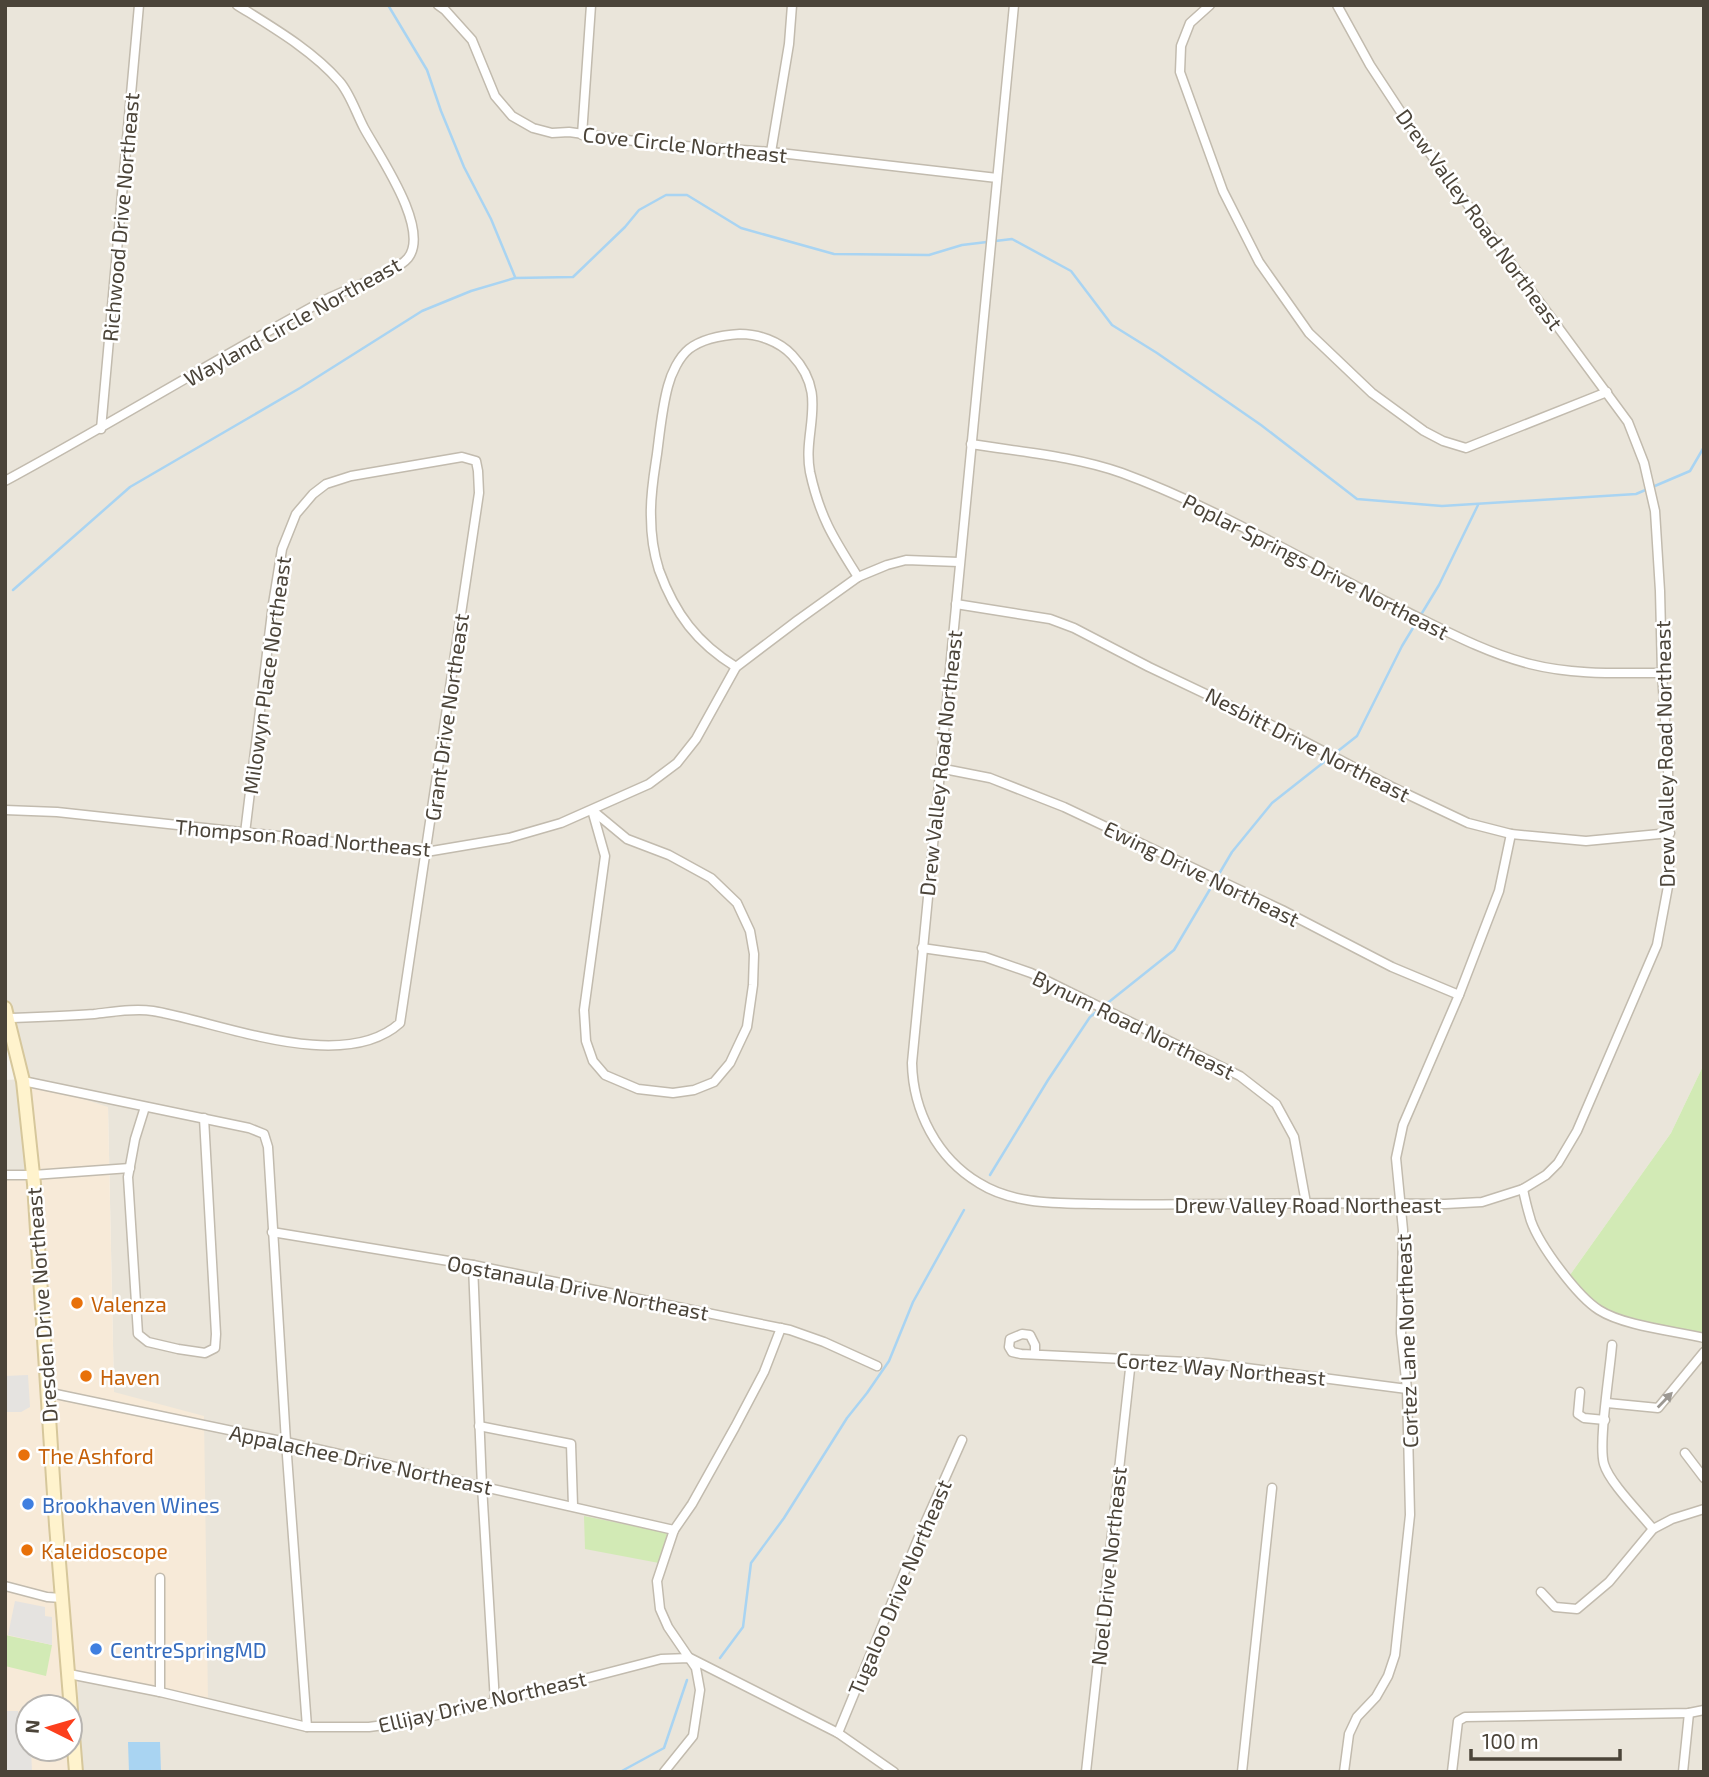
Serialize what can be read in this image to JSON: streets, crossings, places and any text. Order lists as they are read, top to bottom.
{
  "streets": {
    "street": [
      "Cove Circle Northeast",
      "Richwood Drive Northeast",
      "Drew Valley Road Northeast",
      "Wayland Circle Northeast",
      "Poplar Springs Drive Northeast",
      "Milowyn Place Northeast",
      "Grant Drive Northeast",
      "Nesbitt Drive Northeast",
      "Thompson Road Northeast",
      "Ewing Drive Northeast",
      "Bynum Road Northeast",
      "Oostanaula Drive Northeast",
      "Dresden Drive Northeast",
      "Cortez Lane Northeast",
      "Cortez Way Northeast",
      "Appalachee Drive Northeast",
      "Noel Drive Northeast",
      "Tugaloo Drive Northeast",
      "Ellijay Drive Northeast"
    ]
  },
  "crossings": [
    ["Cove Circle Northeast", "Drew Valley Road Northeast"],
    ["Richwood Drive Northeast", "Wayland Circle Northeast"],
    ["Drew Valley Road Northeast", "Poplar Springs Drive Northeast"],
    ["Drew Valley Road Northeast", "Nesbitt Drive Northeast"],
    ["Drew Valley Road Northeast", "Thompson Road Northeast"],
    ["Drew Valley Road Northeast", "Ewing Drive Northeast"],
    ["Drew Valley Road Northeast", "Bynum Road Northeast"],
    ["Drew Valley Road Northeast", "Cortez Lane Northeast"],
    ["Milowyn Place Northeast", "Grant Drive Northeast"],
    ["Milowyn Place Northeast", "Thompson Road Northeast"],
    ["Grant Drive Northeast", "Thompson Road Northeast"],
    ["Grant Drive Northeast", "Dresden Drive Northeast"],
    ["Nesbitt Drive Northeast", "Cortez Lane Northeast"],
    ["Ewing Drive Northeast", "Cortez Lane Northeast"],
    ["Dresden Drive Northeast", "Appalachee Drive Northeast"],
    ["Dresden Drive Northeast", "Ellijay Drive Northeast"],
    ["Cortez Lane Northeast", "Cortez Way Northeast"],
    ["Cortez Way Northeast", "Noel Drive Northeast"]
  ],
  "places": [
    "Valenza",
    "Haven",
    "The Ashford",
    "Brookhaven Wines",
    "Kaleidoscope",
    "CentreSpringMD"
  ],
  "scale_bar": "100 m",
  "north": "left"
}
